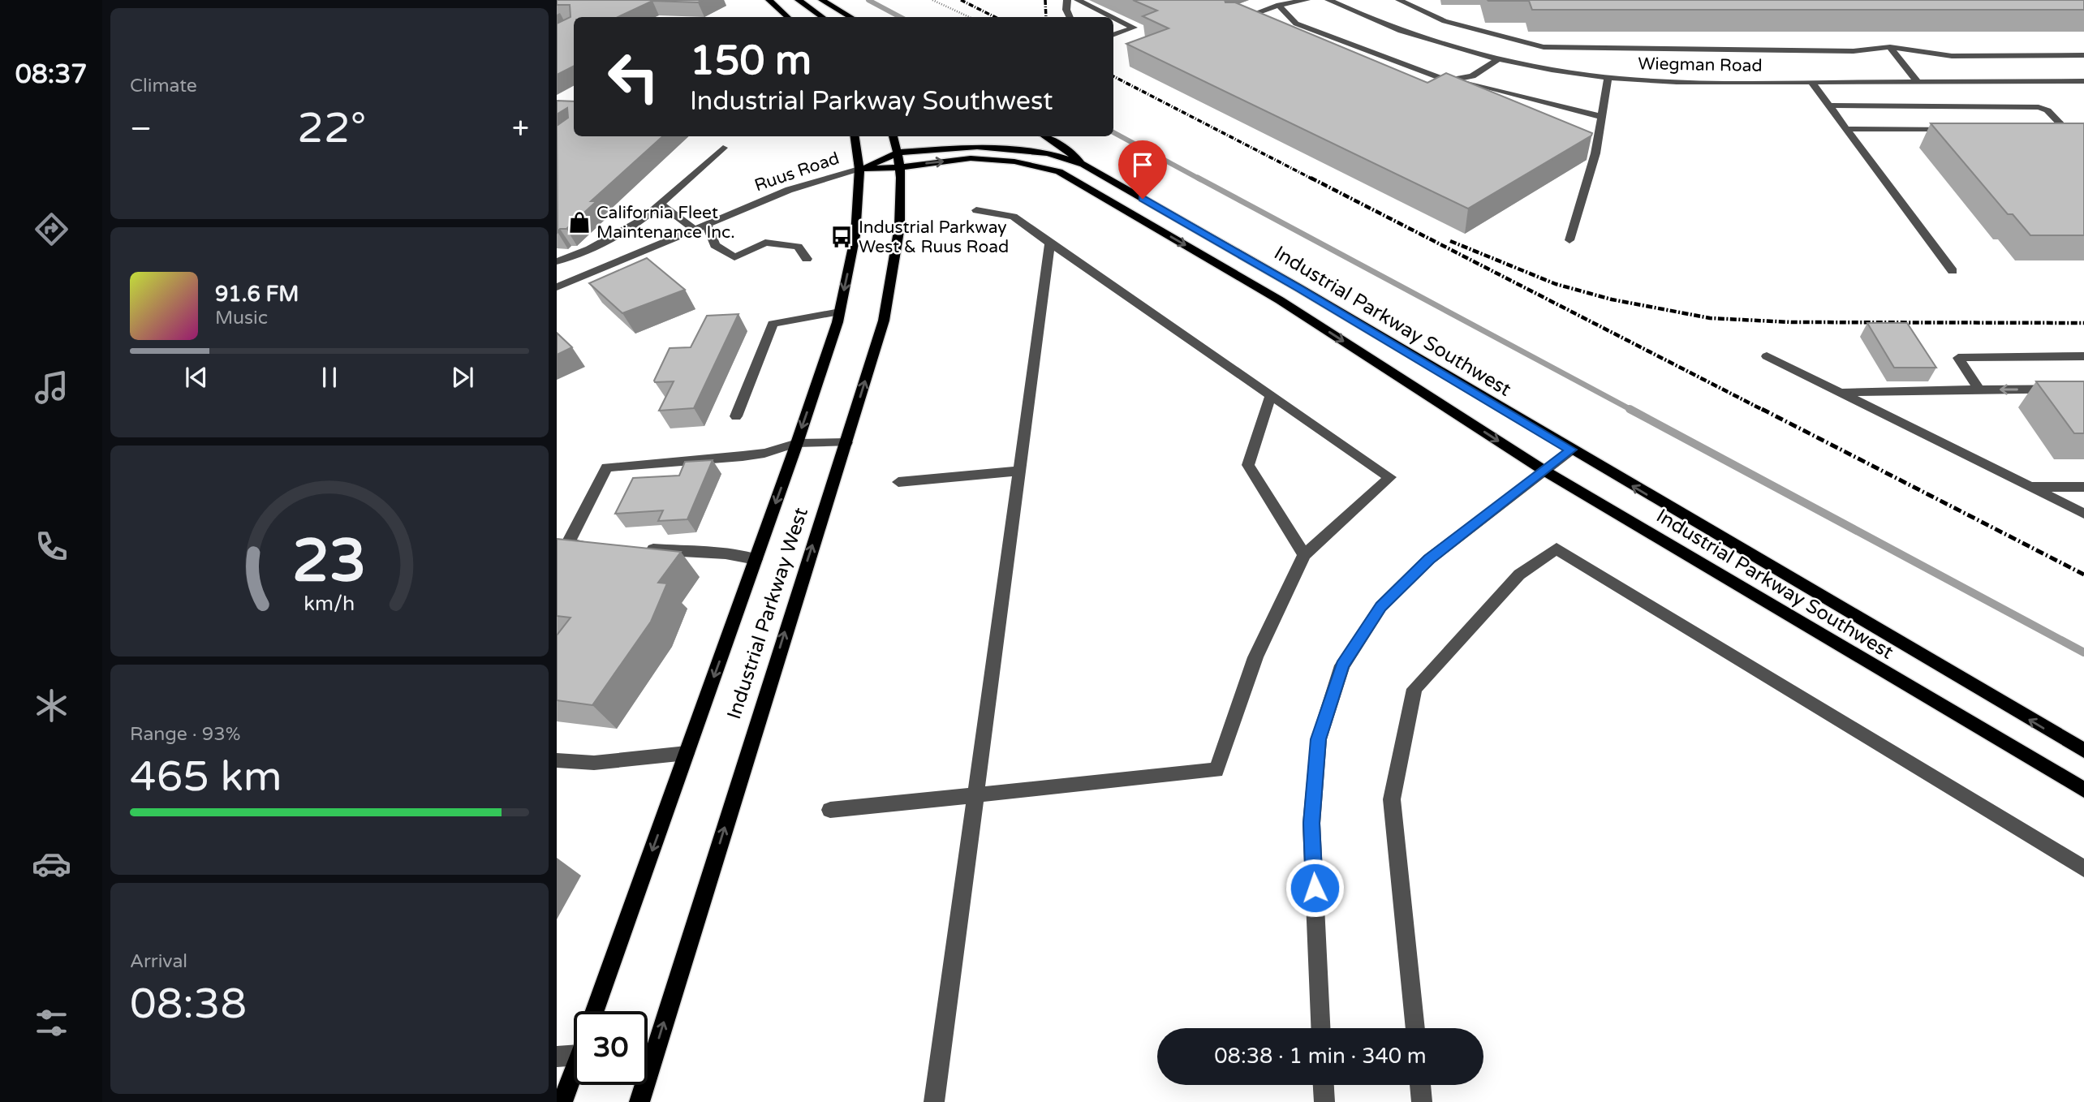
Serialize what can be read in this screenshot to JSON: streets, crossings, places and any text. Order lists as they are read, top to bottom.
{
  "streets": {
    "main road": ["Industrial Parkway Southwest", "Industrial Parkway West"],
    "street": ["Wiegman Road", "Ruus Road"]
  },
  "crossings": [
    ["Ruus Road", "Industrial Parkway Southwest"],
    ["Ruus Road", "Industrial Parkway West"],
    ["Industrial Parkway Southwest", "Industrial Parkway West"]
  ],
  "places": {
    "shop": ["California Fleet Maintenance Inc."],
    "bus stop": ["Industrial Parkway West & Ruus Road"]
  },
  "page": {
    "tabs": "08:37",
    "tile": [
      "Climate",
      ["Range · 93%", "465 km"],
      ["Arrival", "08:38"]
    ],
    "turn": ["150 m", "Industrial Parkway Southwest"],
    "heat": ["−", "22°", "+"],
    "song": ["91.6 FM", "Music"],
    "limit": "30",
    "trip": "08:38 · 1 min · 340 m",
    "gauge": ["23", "km/h"]
  }
}
